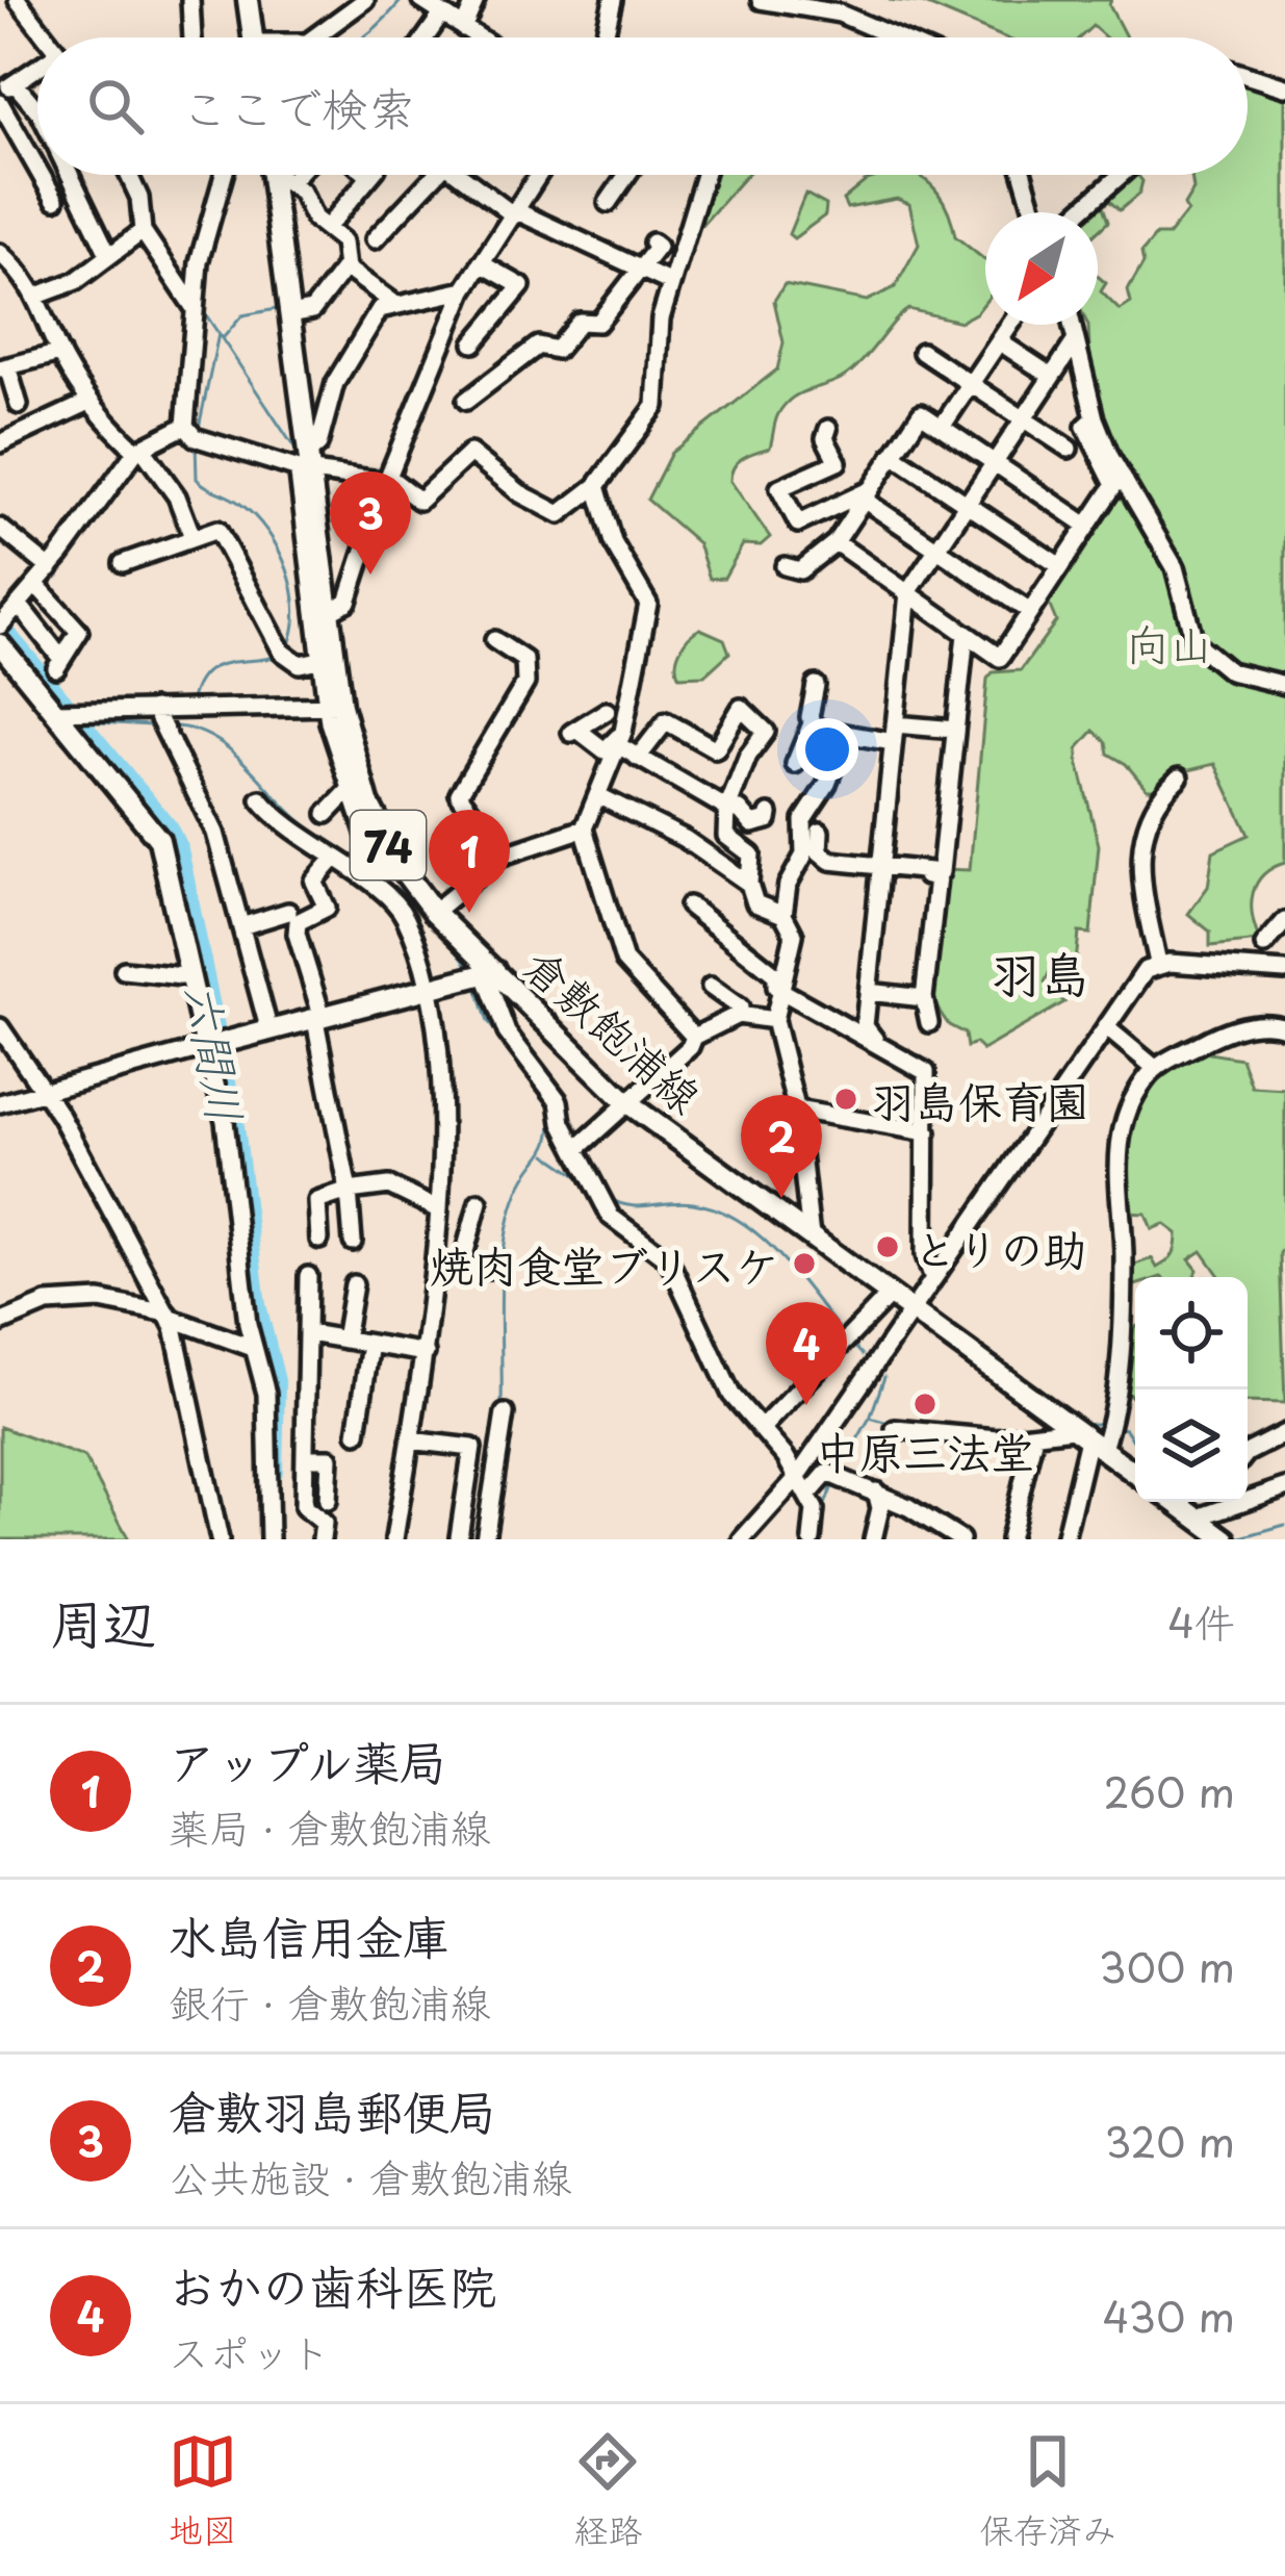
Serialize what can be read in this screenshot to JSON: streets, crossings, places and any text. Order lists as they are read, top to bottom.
{
  "streets": {
    "main road": ["74", "倉敷飽浦線"]
  },
  "districts": ["羽島"],
  "water": ["六間川"],
  "parks": ["向山"],
  "places": [
    "羽島保育園",
    "とりの助",
    "焼肉食堂ブリスケ",
    "中原三法堂"
  ],
  "north": "bottom left",
  "page": {
    "search": "ここで検索",
    "pins": [
      "3",
      "1",
      "2",
      "4"
    ],
    "heading": ["周辺", "4件"],
    "list": [
      {
        "mark": "1",
        "name": "アップル薬局",
        "note": "薬局 · 倉敷飽浦線",
        "value": "260 m"
      },
      {
        "mark": "2",
        "name": "水島信用金庫",
        "note": "銀行 · 倉敷飽浦線",
        "value": "300 m"
      },
      {
        "mark": "3",
        "name": "倉敷羽島郵便局",
        "note": "公共施設 · 倉敷飽浦線",
        "value": "320 m"
      },
      {
        "mark": "4",
        "name": "おかの歯科医院",
        "note": "スポット",
        "value": "430 m"
      }
    ],
    "nav": ["地図", "経路", "保存済み"]
  }
}
